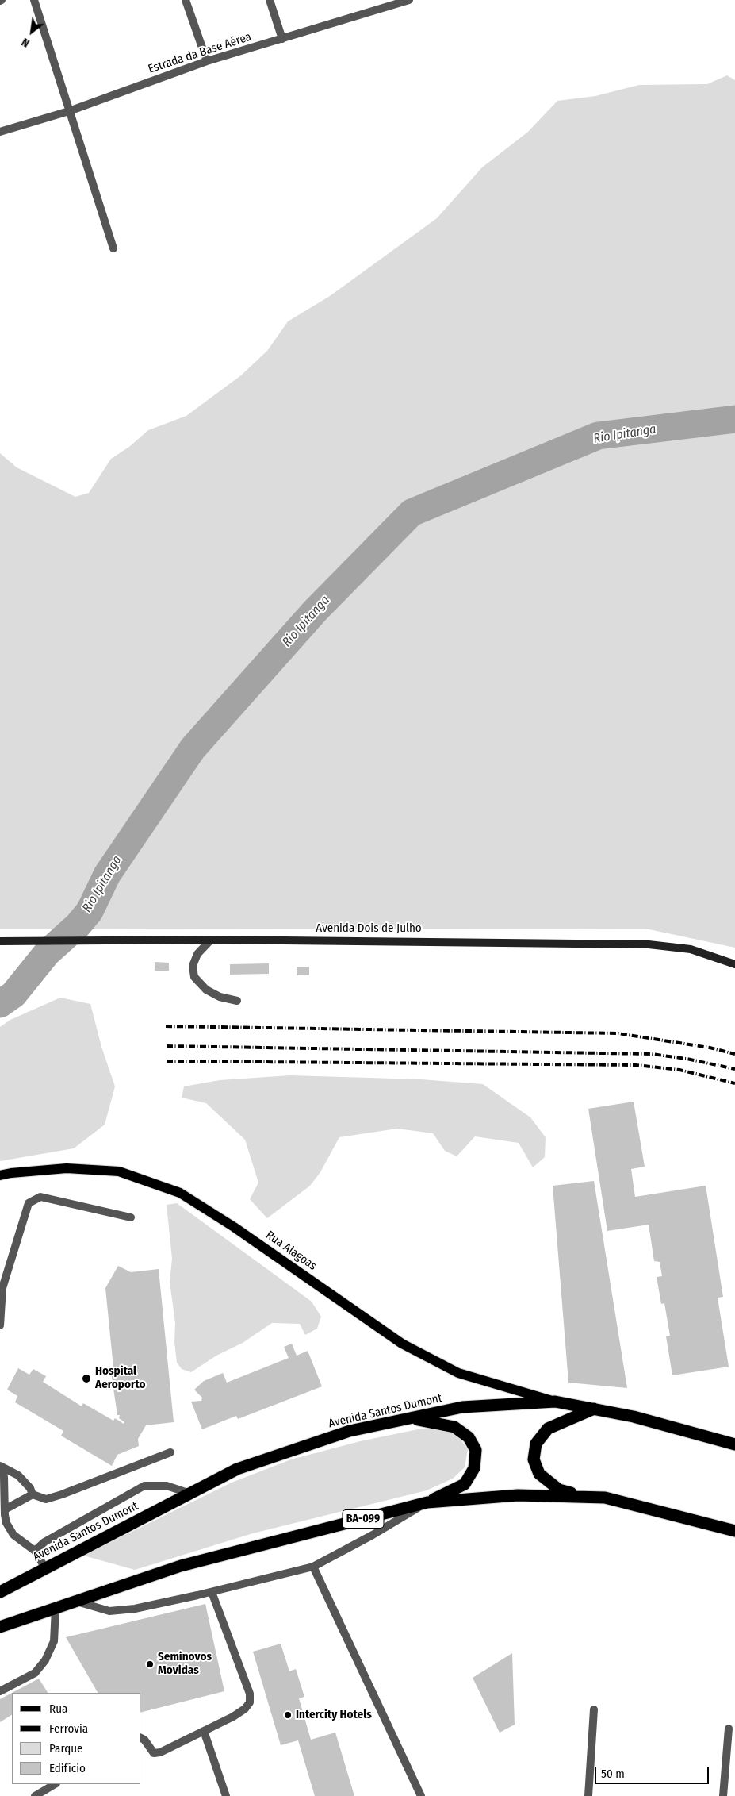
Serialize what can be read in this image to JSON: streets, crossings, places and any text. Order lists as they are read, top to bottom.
{
  "streets": {
    "highway": ["Avenida Santos Dumont", "BA-099"],
    "main road": ["Rua Alagoas"],
    "street": ["Estrada da Base Aérea", "Avenida Dois de Julho"]
  },
  "crossings": [
    ["Rua Alagoas", "Avenida Santos Dumont"]
  ],
  "water": ["Rio Ipitanga"],
  "places": ["Hospital Aeroporto", "Seminovos Movidas", "Intercity Hotels"],
  "legend": [
    "Rua",
    "Ferrovia",
    "Parque",
    "Edifício"
  ],
  "scale_bar": "50 m",
  "north": "bottom left"
}
